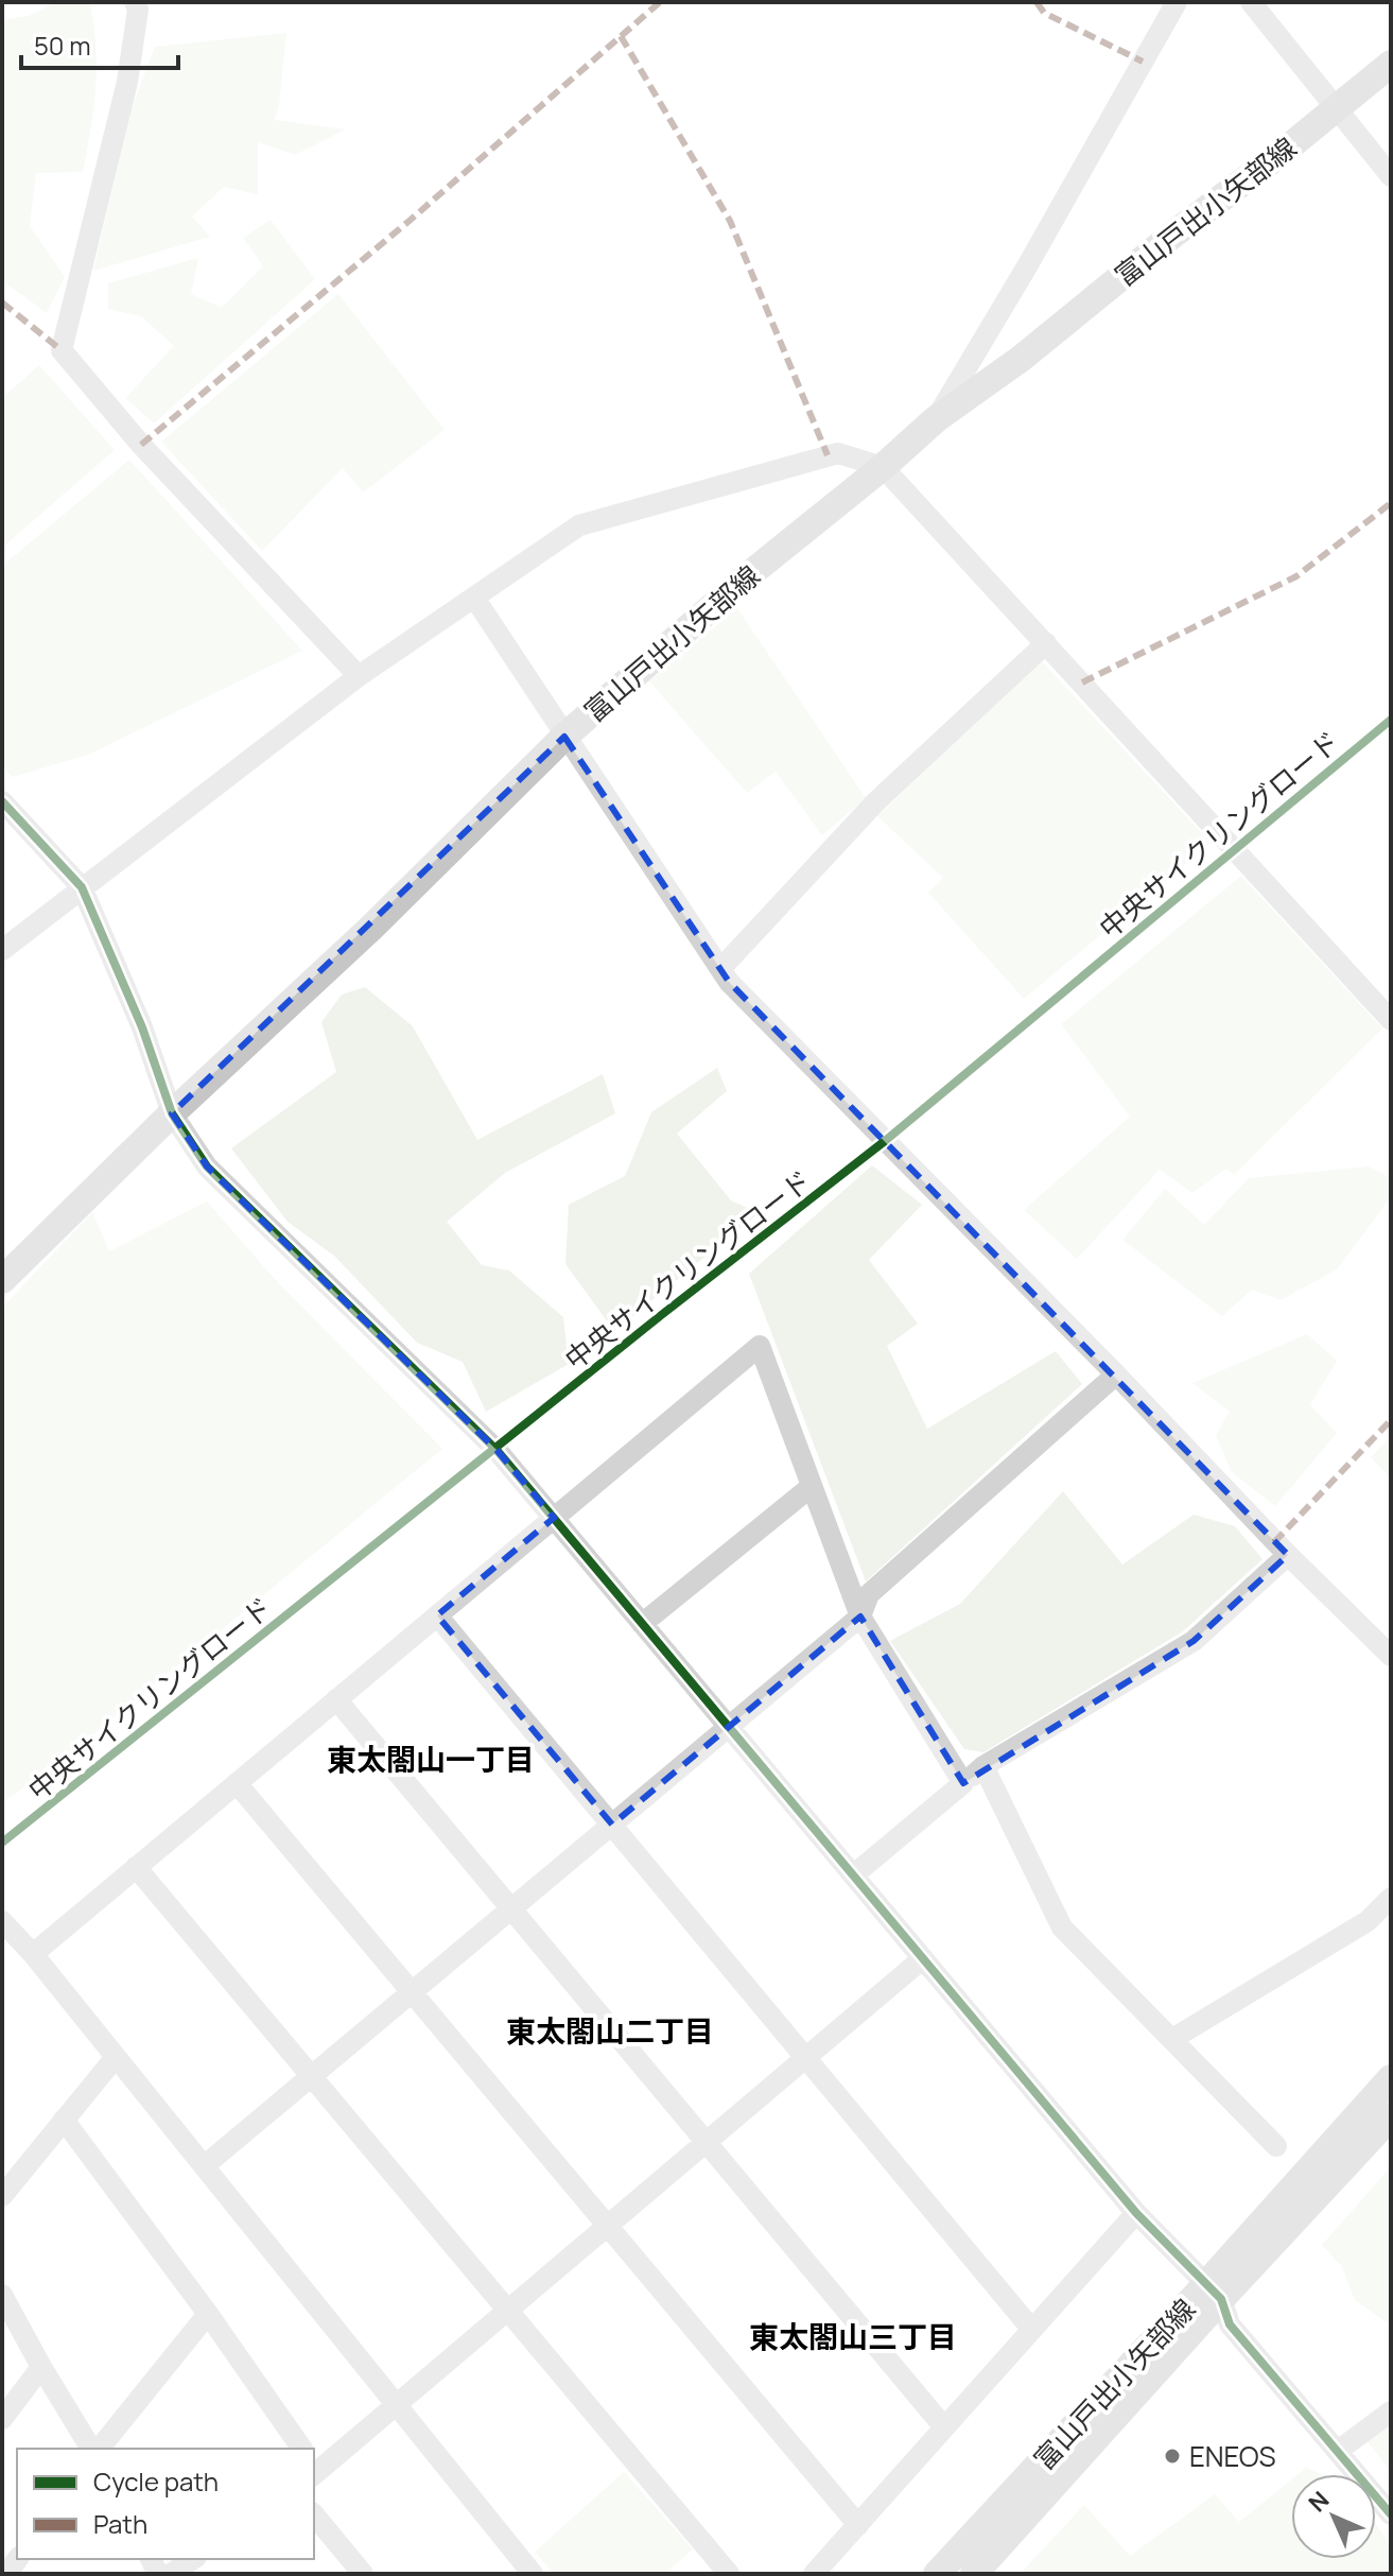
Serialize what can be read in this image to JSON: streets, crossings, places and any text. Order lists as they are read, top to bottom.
{
  "streets": {
    "main road": ["富山戸出小矢部線"],
    "cycle path": ["中央サイクリングロード"]
  },
  "districts": ["東太閤山一丁目", "東太閤山二丁目", "東太閤山三丁目"],
  "places": ["ENEOS"],
  "legend": ["Cycle path", "Path"],
  "scale_bar": "50 m",
  "north": "top left"
}
